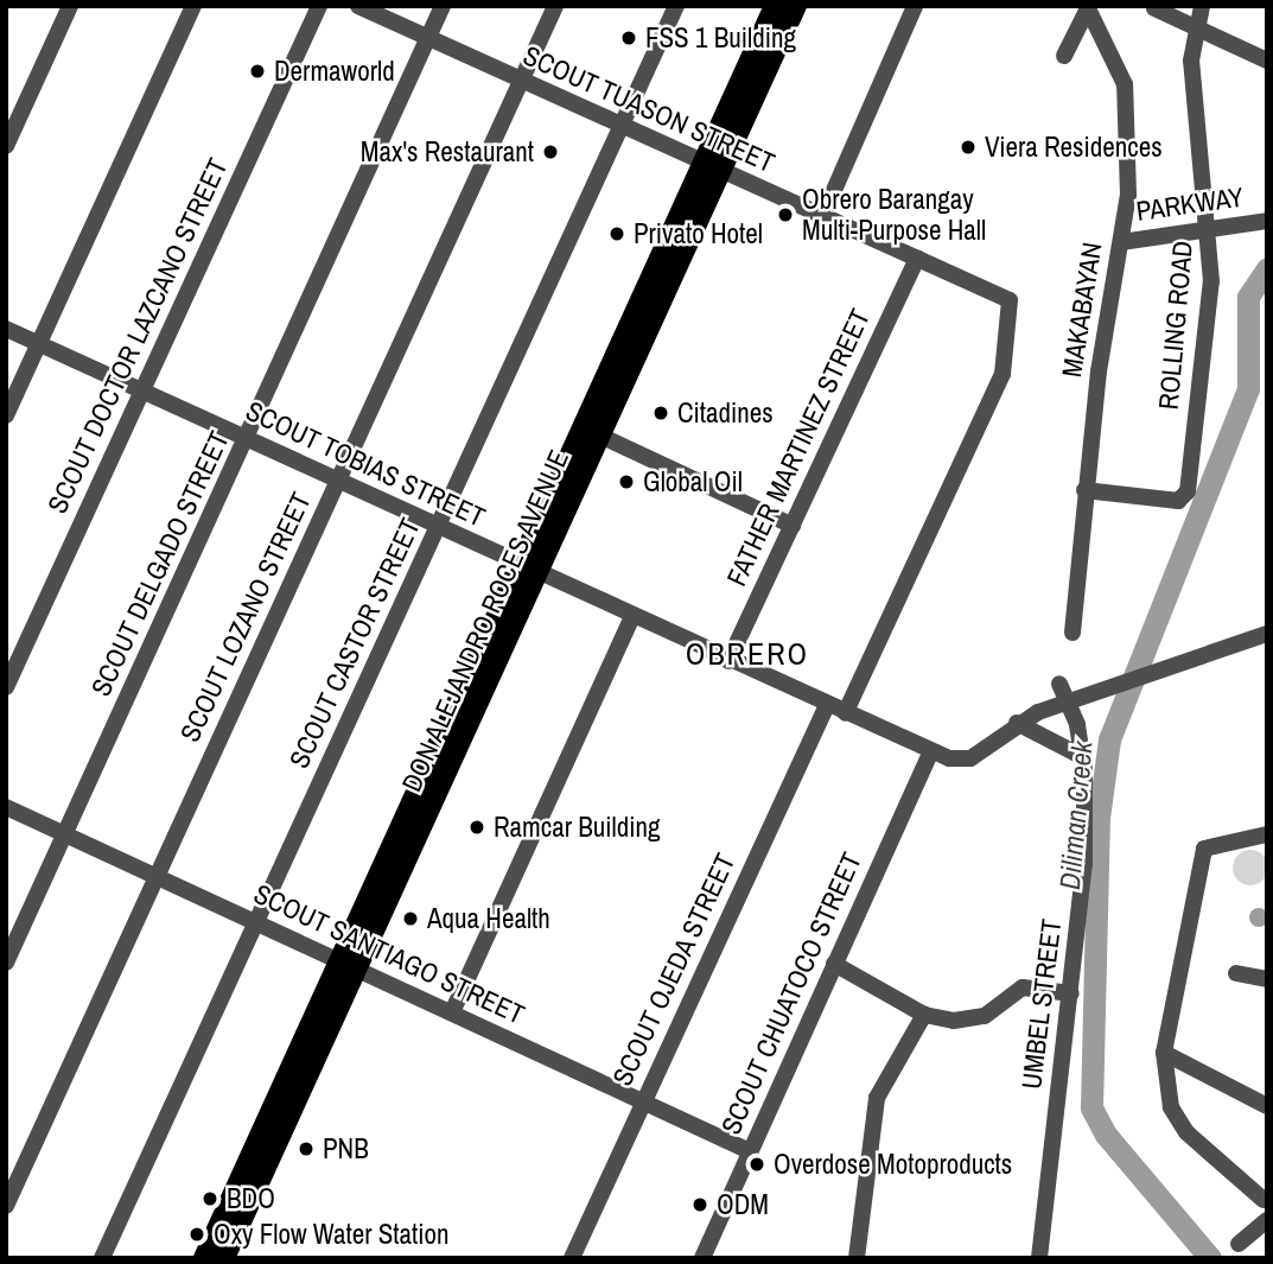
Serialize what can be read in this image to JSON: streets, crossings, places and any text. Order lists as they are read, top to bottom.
{
  "streets": {
    "main road": ["DON ALEJANDRO ROCES AVENUE"],
    "street": [
      "SCOUT TUASON STREET",
      "PARKWAY",
      "MAKABAYAN",
      "ROLLING ROAD",
      "SCOUT DOCTOR LAZCANO STREET",
      "FATHER MARTINEZ STREET",
      "SCOUT TOBIAS STREET",
      "SCOUT DELGADO STREET",
      "SCOUT LOZANO STREET",
      "SCOUT CASTOR STREET",
      "SCOUT SANTIAGO STREET",
      "SCOUT OJEDA STREET",
      "SCOUT CHUATOCO STREET",
      "UMBEL STREET"
    ]
  },
  "crossings": [
    ["SCOUT TUASON STREET", "FATHER MARTINEZ STREET"],
    ["SCOUT TUASON STREET", "SCOUT TOBIAS STREET"],
    ["SCOUT TUASON STREET", "SCOUT DELGADO STREET"],
    ["SCOUT TUASON STREET", "SCOUT LOZANO STREET"],
    ["SCOUT TUASON STREET", "DON ALEJANDRO ROCES AVENUE"],
    ["SCOUT TUASON STREET", "SCOUT CASTOR STREET"],
    ["PARKWAY", "MAKABAYAN"],
    ["PARKWAY", "ROLLING ROAD"],
    ["MAKABAYAN", "ROLLING ROAD"],
    ["SCOUT DOCTOR LAZCANO STREET", "SCOUT TOBIAS STREET"],
    ["FATHER MARTINEZ STREET", "SCOUT TOBIAS STREET"],
    ["SCOUT TOBIAS STREET", "SCOUT DELGADO STREET"],
    ["SCOUT TOBIAS STREET", "SCOUT LOZANO STREET"],
    ["SCOUT TOBIAS STREET", "DON ALEJANDRO ROCES AVENUE"],
    ["SCOUT TOBIAS STREET", "SCOUT CASTOR STREET"],
    ["SCOUT TOBIAS STREET", "SCOUT OJEDA STREET"],
    ["SCOUT TOBIAS STREET", "SCOUT CHUATOCO STREET"],
    ["SCOUT DELGADO STREET", "SCOUT SANTIAGO STREET"],
    ["SCOUT LOZANO STREET", "SCOUT SANTIAGO STREET"],
    ["DON ALEJANDRO ROCES AVENUE", "SCOUT SANTIAGO STREET"],
    ["SCOUT CASTOR STREET", "SCOUT SANTIAGO STREET"],
    ["SCOUT SANTIAGO STREET", "SCOUT OJEDA STREET"],
    ["SCOUT SANTIAGO STREET", "SCOUT CHUATOCO STREET"]
  ],
  "districts": ["OBRERO"],
  "water": ["Diliman Creek"],
  "places": [
    "FSS 1 Building",
    "Dermaworld",
    "Viera Residences",
    "Max's Restaurant",
    "Obrero Barangay Multi-Purpose Hall",
    "Privato Hotel",
    "Citadines",
    "Global Oil",
    "Ramcar Building",
    "Aqua Health",
    "PNB",
    "Overdose Motoproducts",
    "BDO",
    "ODM",
    "Oxy Flow Water Station"
  ]
}
